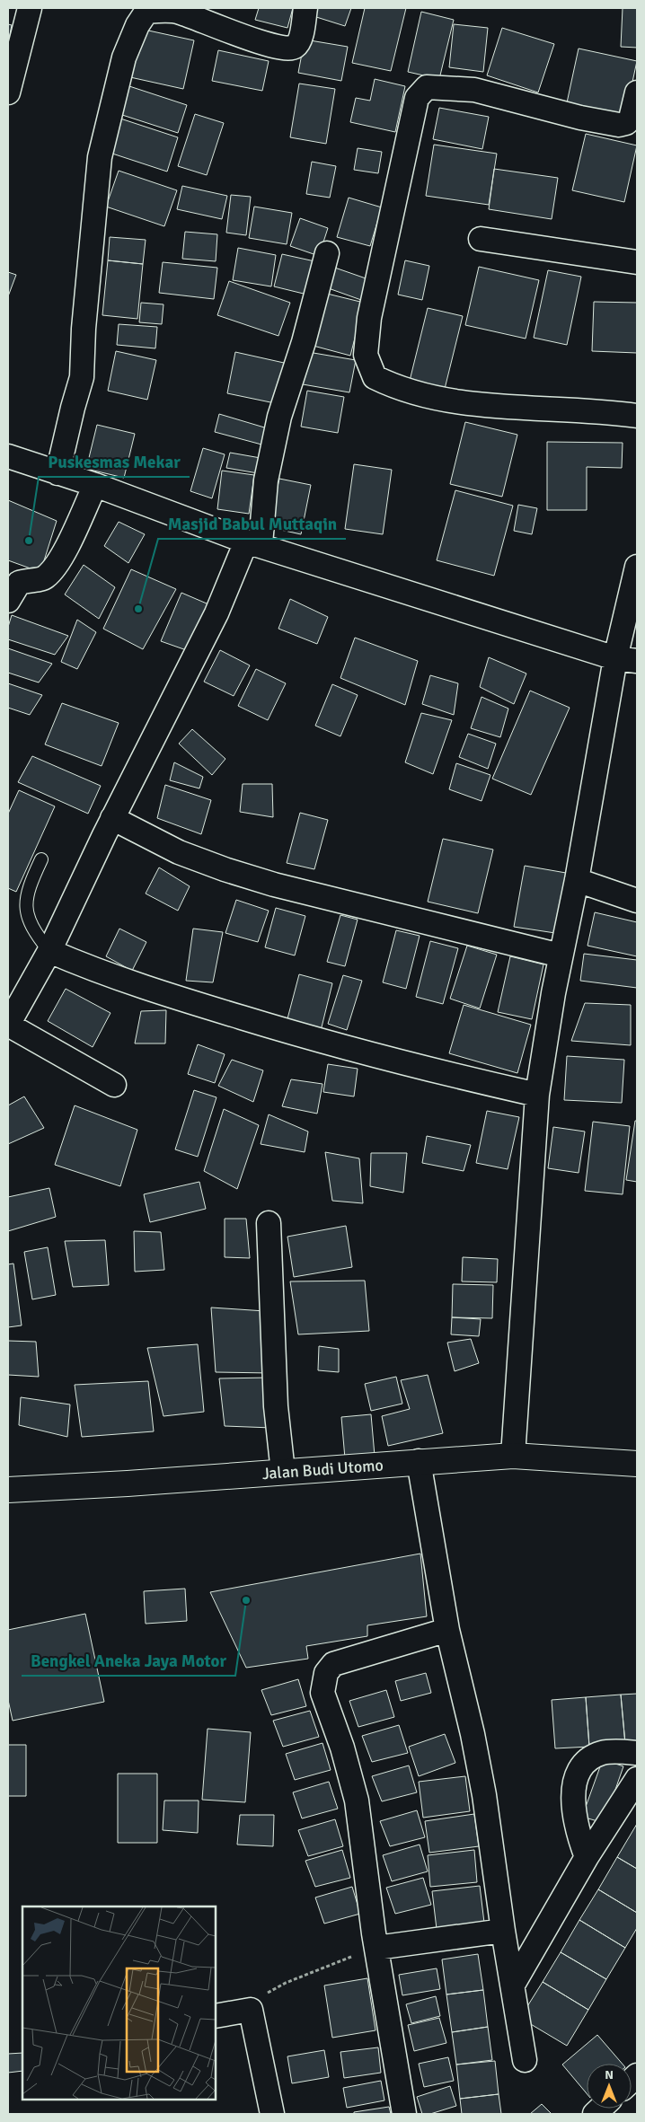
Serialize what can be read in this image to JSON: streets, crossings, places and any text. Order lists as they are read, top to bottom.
{
  "streets": {
    "main road": ["Jalan Budi Utomo"]
  },
  "places": ["Puskesmas Mekar", "Masjid Babul Muttaqin", "Bengkel Aneka Jaya Motor"],
  "north": "top"
}
